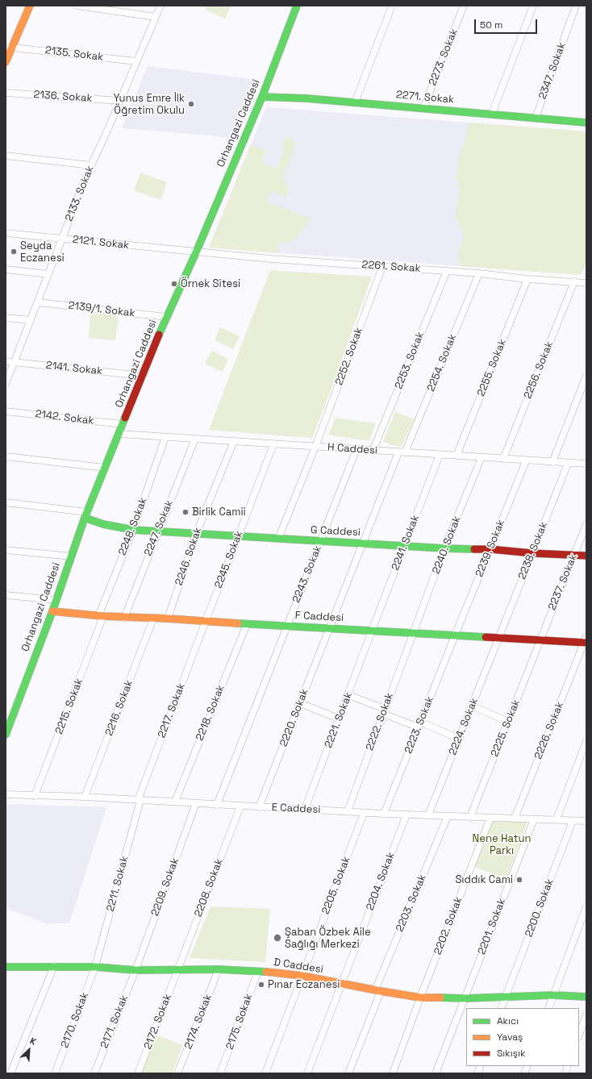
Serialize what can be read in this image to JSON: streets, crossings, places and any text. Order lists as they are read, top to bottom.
{
  "streets": {
    "street": [
      "2135. Sokak",
      "2273. Sokak",
      "2347. Sokak",
      "2136. Sokak",
      "2271. Sokak",
      "Orhangazi Caddesi",
      "2133. Sokak",
      "2121. Sokak",
      "2261. Sokak",
      "2139/1. Sokak",
      "2252. Sokak",
      "2253. Sokak",
      "2254. Sokak",
      "2255. Sokak",
      "2141. Sokak",
      "2256. Sokak",
      "2142. Sokak",
      "H Caddesi",
      "2248. Sokak",
      "2247. Sokak",
      "G Caddesi",
      "2241. Sokak",
      "2240. Sokak",
      "2239. Sokak",
      "2238. Sokak",
      "2246. Sokak",
      "2245. Sokak",
      "2243. Sokak",
      "2237. Sokak",
      "F Caddesi",
      "2215. Sokak",
      "2216. Sokak",
      "2217. Sokak",
      "2218. Sokak",
      "2220. Sokak",
      "2221. Sokak",
      "2222. Sokak",
      "2223. Sokak",
      "2224. Sokak",
      "2225. Sokak",
      "2226. Sokak",
      "E Caddesi",
      "2204. Sokak",
      "2211. Sokak",
      "2205. Sokak",
      "2209. Sokak",
      "2208. Sokak",
      "2203. Sokak",
      "2200. Sokak",
      "2202. Sokak",
      "2201. Sokak",
      "D Caddesi",
      "2170. Sokak",
      "2171. Sokak",
      "2172. Sokak",
      "2174. Sokak",
      "2175. Sokak"
    ]
  },
  "crossings": [
    ["2135. Sokak", "2133. Sokak"],
    ["2273. Sokak", "2271. Sokak"],
    ["2347. Sokak", "2271. Sokak"],
    ["2136. Sokak", "2133. Sokak"],
    ["2271. Sokak", "Orhangazi Caddesi"],
    ["Orhangazi Caddesi", "2121. Sokak"],
    ["Orhangazi Caddesi", "2261. Sokak"],
    ["Orhangazi Caddesi", "2139/1. Sokak"],
    ["Orhangazi Caddesi", "2141. Sokak"],
    ["Orhangazi Caddesi", "2142. Sokak"],
    ["Orhangazi Caddesi", "H Caddesi"],
    ["Orhangazi Caddesi", "G Caddesi"],
    ["Orhangazi Caddesi", "F Caddesi"],
    ["2133. Sokak", "2121. Sokak"],
    ["2133. Sokak", "2139/1. Sokak"],
    ["2133. Sokak", "2141. Sokak"],
    ["2121. Sokak", "2261. Sokak"],
    ["2261. Sokak", "2252. Sokak"],
    ["2261. Sokak", "2253. Sokak"],
    ["2261. Sokak", "2254. Sokak"],
    ["2261. Sokak", "2255. Sokak"],
    ["2261. Sokak", "2256. Sokak"],
    ["2252. Sokak", "H Caddesi"],
    ["2252. Sokak", "G Caddesi"],
    ["2253. Sokak", "H Caddesi"],
    ["2254. Sokak", "H Caddesi"],
    ["2254. Sokak", "G Caddesi"],
    ["2255. Sokak", "H Caddesi"],
    ["2256. Sokak", "H Caddesi"],
    ["H Caddesi", "2248. Sokak"],
    ["H Caddesi", "2247. Sokak"],
    ["H Caddesi", "2241. Sokak"],
    ["H Caddesi", "2240. Sokak"],
    ["H Caddesi", "2239. Sokak"],
    ["H Caddesi", "2238. Sokak"],
    ["H Caddesi", "2246. Sokak"],
    ["H Caddesi", "2245. Sokak"],
    ["H Caddesi", "2243. Sokak"],
    ["2248. Sokak", "G Caddesi"],
    ["2248. Sokak", "F Caddesi"],
    ["2248. Sokak", "2215. Sokak"],
    ["2247. Sokak", "G Caddesi"],
    ["2247. Sokak", "F Caddesi"],
    ["G Caddesi", "2241. Sokak"],
    ["G Caddesi", "2240. Sokak"],
    ["G Caddesi", "2239. Sokak"],
    ["G Caddesi", "2238. Sokak"],
    ["G Caddesi", "2246. Sokak"],
    ["G Caddesi", "2245. Sokak"],
    ["G Caddesi", "2243. Sokak"],
    ["G Caddesi", "2237. Sokak"],
    ["2241. Sokak", "F Caddesi"],
    ["2241. Sokak", "2221. Sokak"],
    ["2240. Sokak", "F Caddesi"],
    ["2240. Sokak", "2222. Sokak"],
    ["2239. Sokak", "F Caddesi"],
    ["2239. Sokak", "2223. Sokak"],
    ["2238. Sokak", "F Caddesi"],
    ["2238. Sokak", "2224. Sokak"],
    ["2246. Sokak", "F Caddesi"],
    ["2245. Sokak", "F Caddesi"],
    ["2245. Sokak", "2217. Sokak"],
    ["2243. Sokak", "F Caddesi"],
    ["2237. Sokak", "F Caddesi"],
    ["2237. Sokak", "2225. Sokak"],
    ["F Caddesi", "2215. Sokak"],
    ["F Caddesi", "2216. Sokak"],
    ["F Caddesi", "2217. Sokak"],
    ["F Caddesi", "2218. Sokak"],
    ["F Caddesi", "2220. Sokak"],
    ["F Caddesi", "2221. Sokak"],
    ["F Caddesi", "2222. Sokak"],
    ["F Caddesi", "2223. Sokak"],
    ["F Caddesi", "2224. Sokak"],
    ["F Caddesi", "2225. Sokak"],
    ["F Caddesi", "2226. Sokak"],
    ["2215. Sokak", "E Caddesi"],
    ["2216. Sokak", "E Caddesi"],
    ["2217. Sokak", "E Caddesi"],
    ["2217. Sokak", "2211. Sokak"],
    ["2218. Sokak", "E Caddesi"],
    ["2220. Sokak", "E Caddesi"],
    ["2221. Sokak", "E Caddesi"],
    ["2222. Sokak", "E Caddesi"],
    ["2223. Sokak", "E Caddesi"],
    ["2224. Sokak", "E Caddesi"],
    ["2225. Sokak", "E Caddesi"],
    ["2226. Sokak", "E Caddesi"],
    ["E Caddesi", "2204. Sokak"],
    ["E Caddesi", "2211. Sokak"],
    ["E Caddesi", "2205. Sokak"],
    ["E Caddesi", "2209. Sokak"],
    ["E Caddesi", "2208. Sokak"],
    ["E Caddesi", "2203. Sokak"],
    ["E Caddesi", "2200. Sokak"],
    ["E Caddesi", "2202. Sokak"],
    ["E Caddesi", "2201. Sokak"],
    ["2204. Sokak", "D Caddesi"],
    ["2211. Sokak", "D Caddesi"],
    ["2211. Sokak", "2170. Sokak"],
    ["2205. Sokak", "D Caddesi"],
    ["2209. Sokak", "D Caddesi"],
    ["2209. Sokak", "2171. Sokak"],
    ["2208. Sokak", "D Caddesi"],
    ["2208. Sokak", "2172. Sokak"],
    ["2203. Sokak", "D Caddesi"],
    ["2200. Sokak", "D Caddesi"],
    ["2202. Sokak", "D Caddesi"],
    ["2201. Sokak", "D Caddesi"],
    ["D Caddesi", "2170. Sokak"],
    ["D Caddesi", "2171. Sokak"],
    ["D Caddesi", "2172. Sokak"],
    ["D Caddesi", "2174. Sokak"],
    ["D Caddesi", "2175. Sokak"]
  ],
  "parks": ["Nene Hatun Parkı"],
  "places": [
    "Yunus Emre İlk Öğretim Okulu",
    "Seyda Eczanesi",
    "Örnek Sitesi",
    "Birlik Camii",
    "Sıddık Cami",
    "Şaban Özbek Aile Sağlığı Merkezi",
    "Pınar Eczanesi"
  ],
  "legend": ["Akıcı", "Yavaş", "Sıkışık"],
  "scale_bar": "50 m",
  "north": "top right"
}
